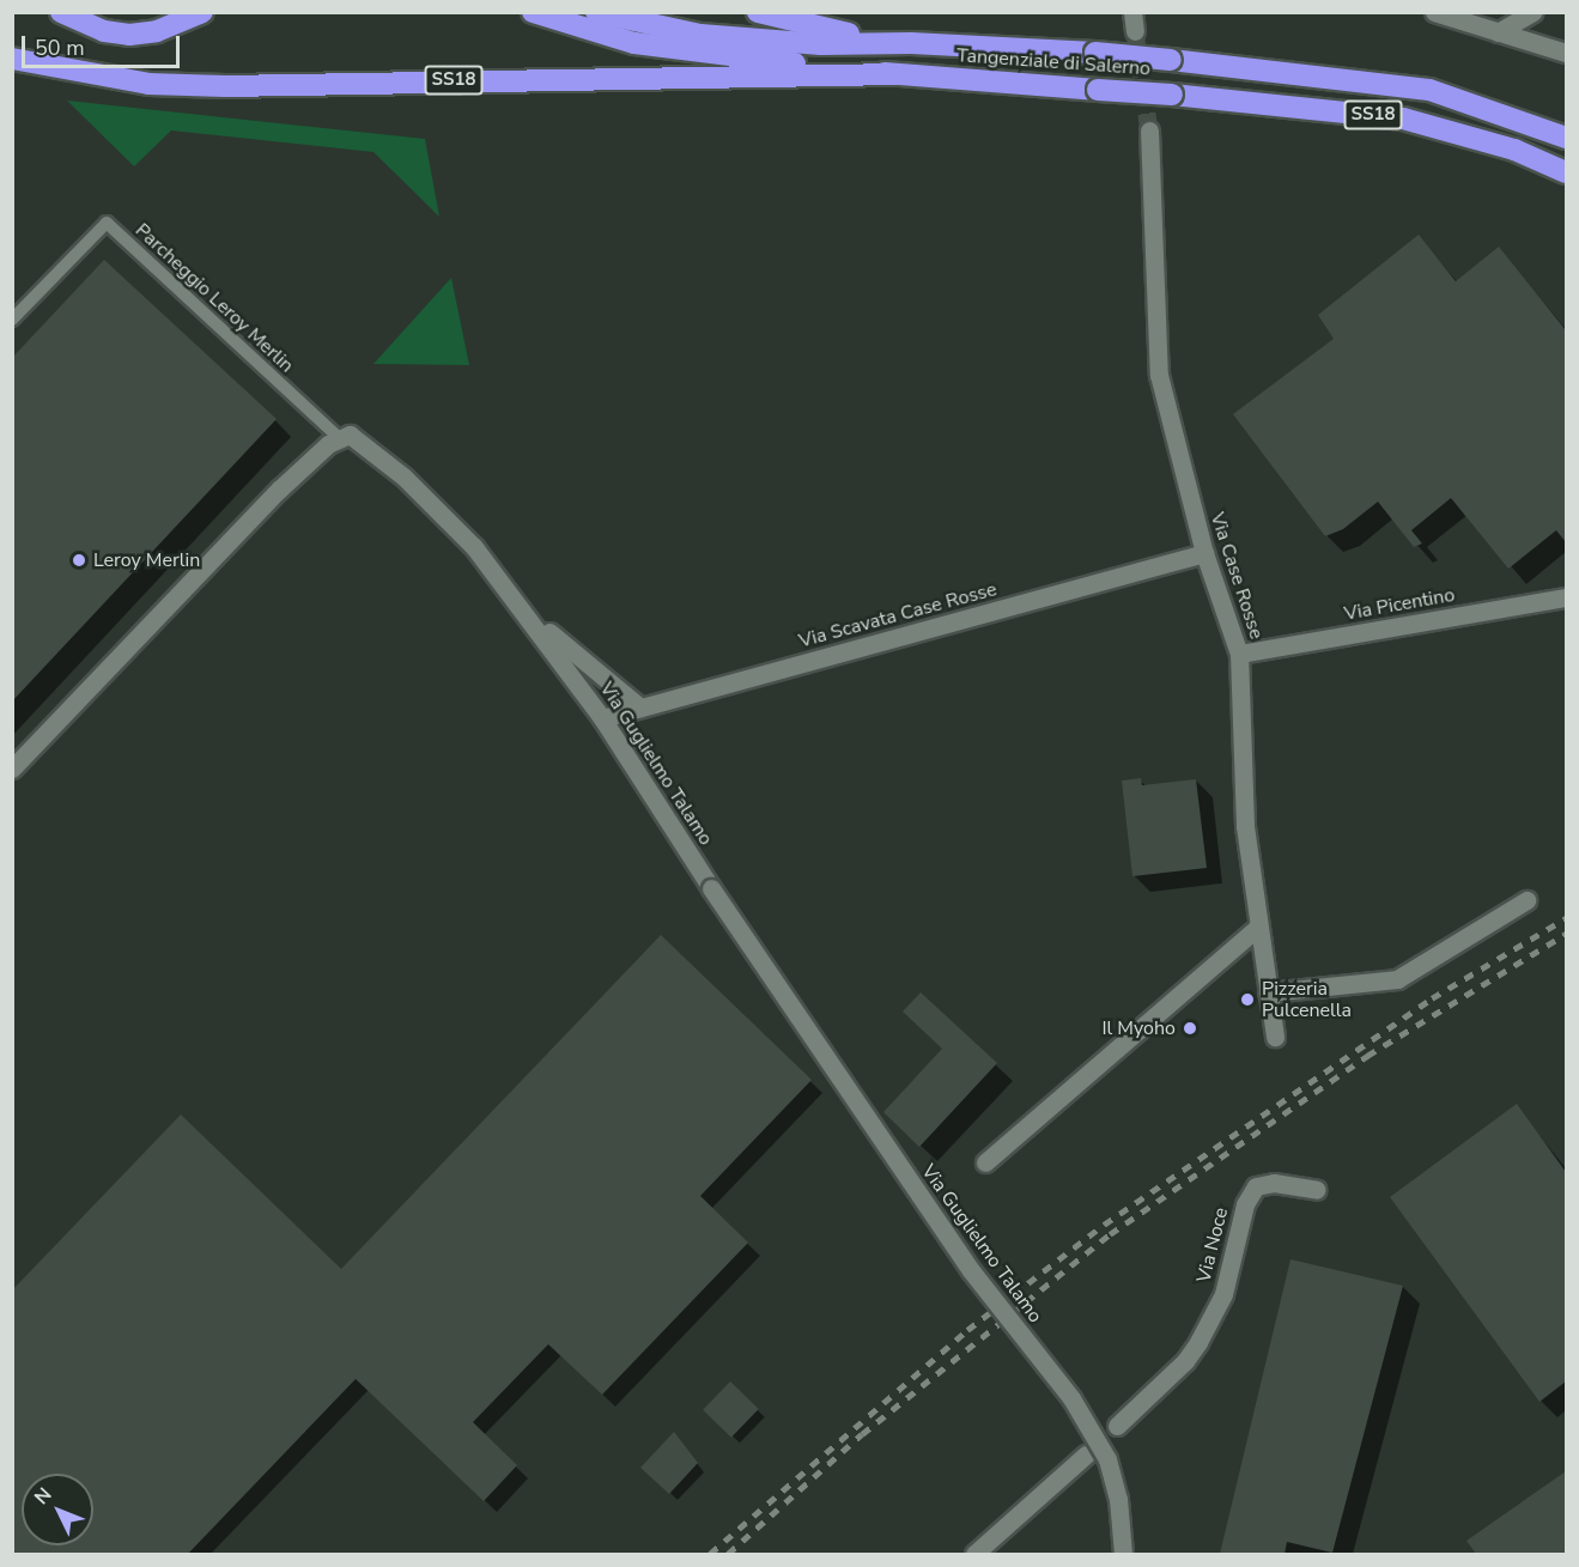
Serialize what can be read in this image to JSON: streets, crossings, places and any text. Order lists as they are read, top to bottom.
{
  "streets": {
    "highway": ["Tangenziale di Salerno", "SS18"],
    "street": [
      "Via Case Rosse",
      "Via Picentino",
      "Via Scavata Case Rosse",
      "Via Guglielmo Talamo",
      "Via Noce"
    ],
    "lane": ["Parcheggio Leroy Merlin"]
  },
  "crossings": [
    ["Tangenziale di Salerno", "SS18"],
    ["Parcheggio Leroy Merlin", "Via Guglielmo Talamo"],
    ["Via Case Rosse", "Via Picentino"],
    ["Via Case Rosse", "Via Scavata Case Rosse"],
    ["Via Scavata Case Rosse", "Via Guglielmo Talamo"]
  ],
  "places": ["Leroy Merlin", "Pizzeria Pulcenella", "Il Myoho"],
  "scale_bar": "50 m",
  "north": "top left"
}
